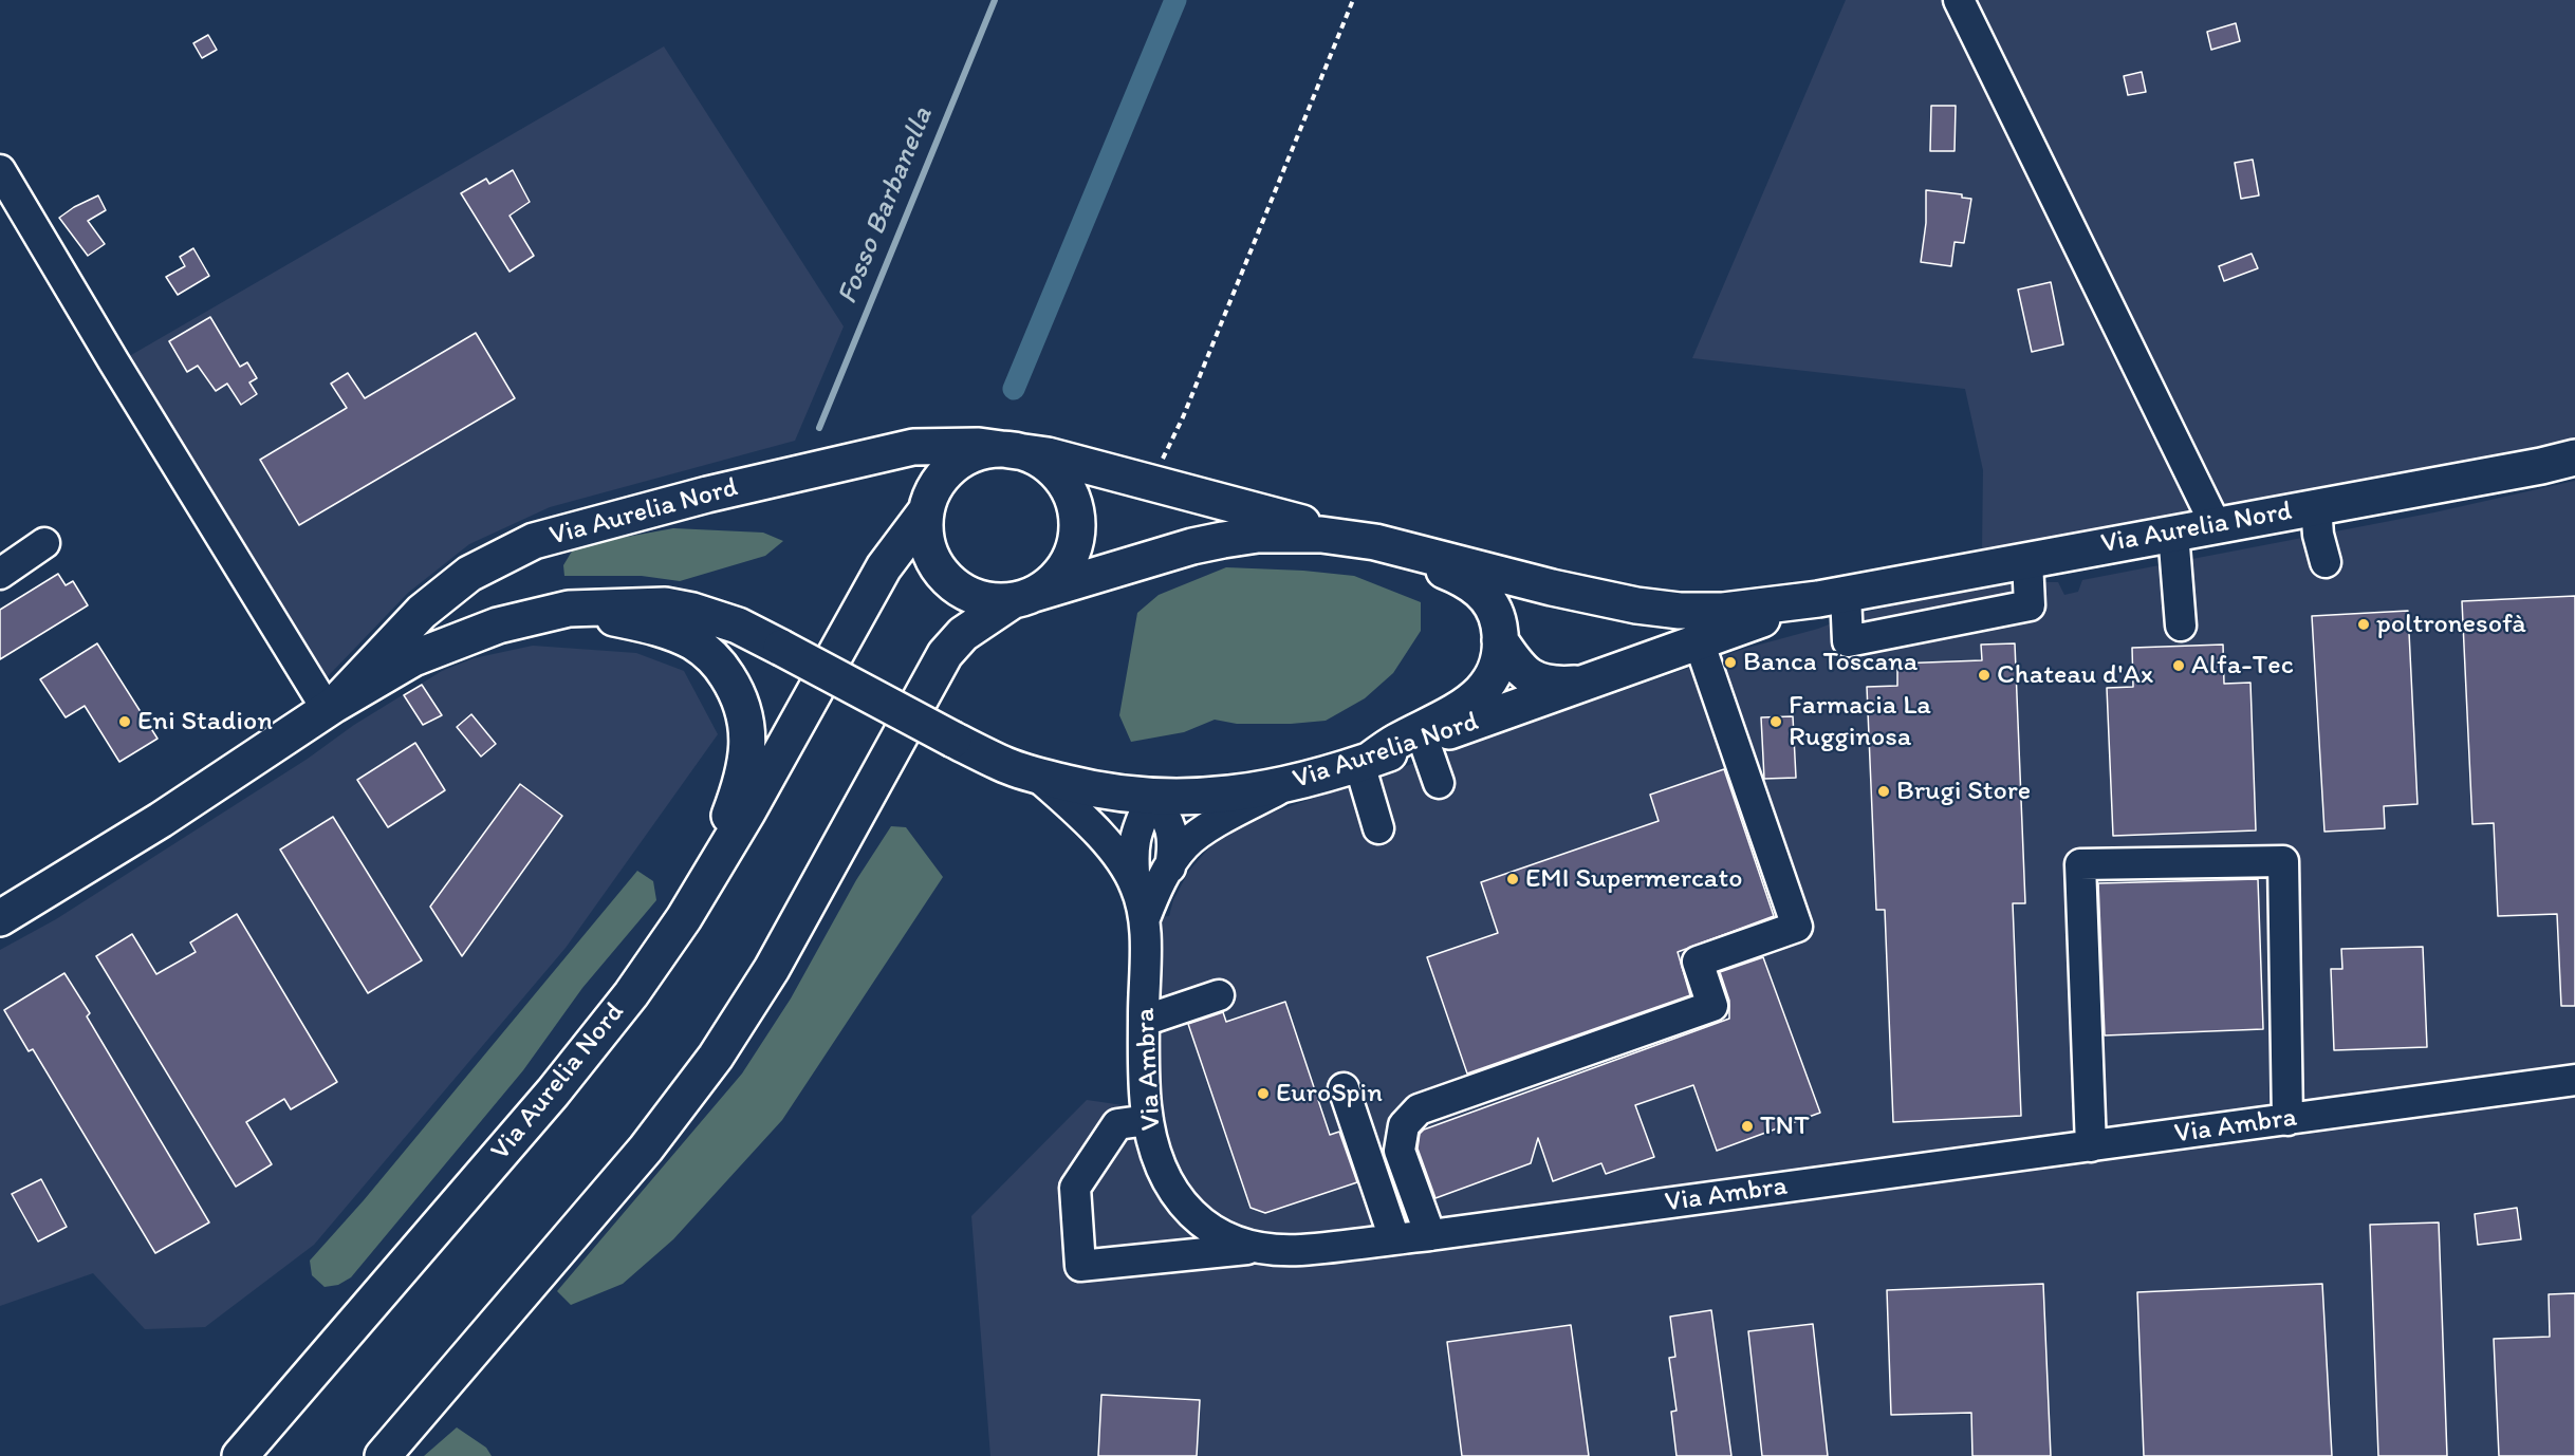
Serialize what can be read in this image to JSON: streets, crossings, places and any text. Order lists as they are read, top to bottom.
{
  "streets": {
    "main road": ["Via Aurelia Nord"],
    "street": ["Via Ambra"]
  },
  "water": ["Fosso Barbanella"],
  "places": [
    "poltronesofà",
    "Banca Toscana",
    "Alfa-Tec",
    "Chateau d'Ax",
    "Eni Stadion",
    "Farmacia La Rugginosa",
    "Brugi Store",
    "EMI Supermercato",
    "EuroSpin",
    "TNT"
  ]
}
